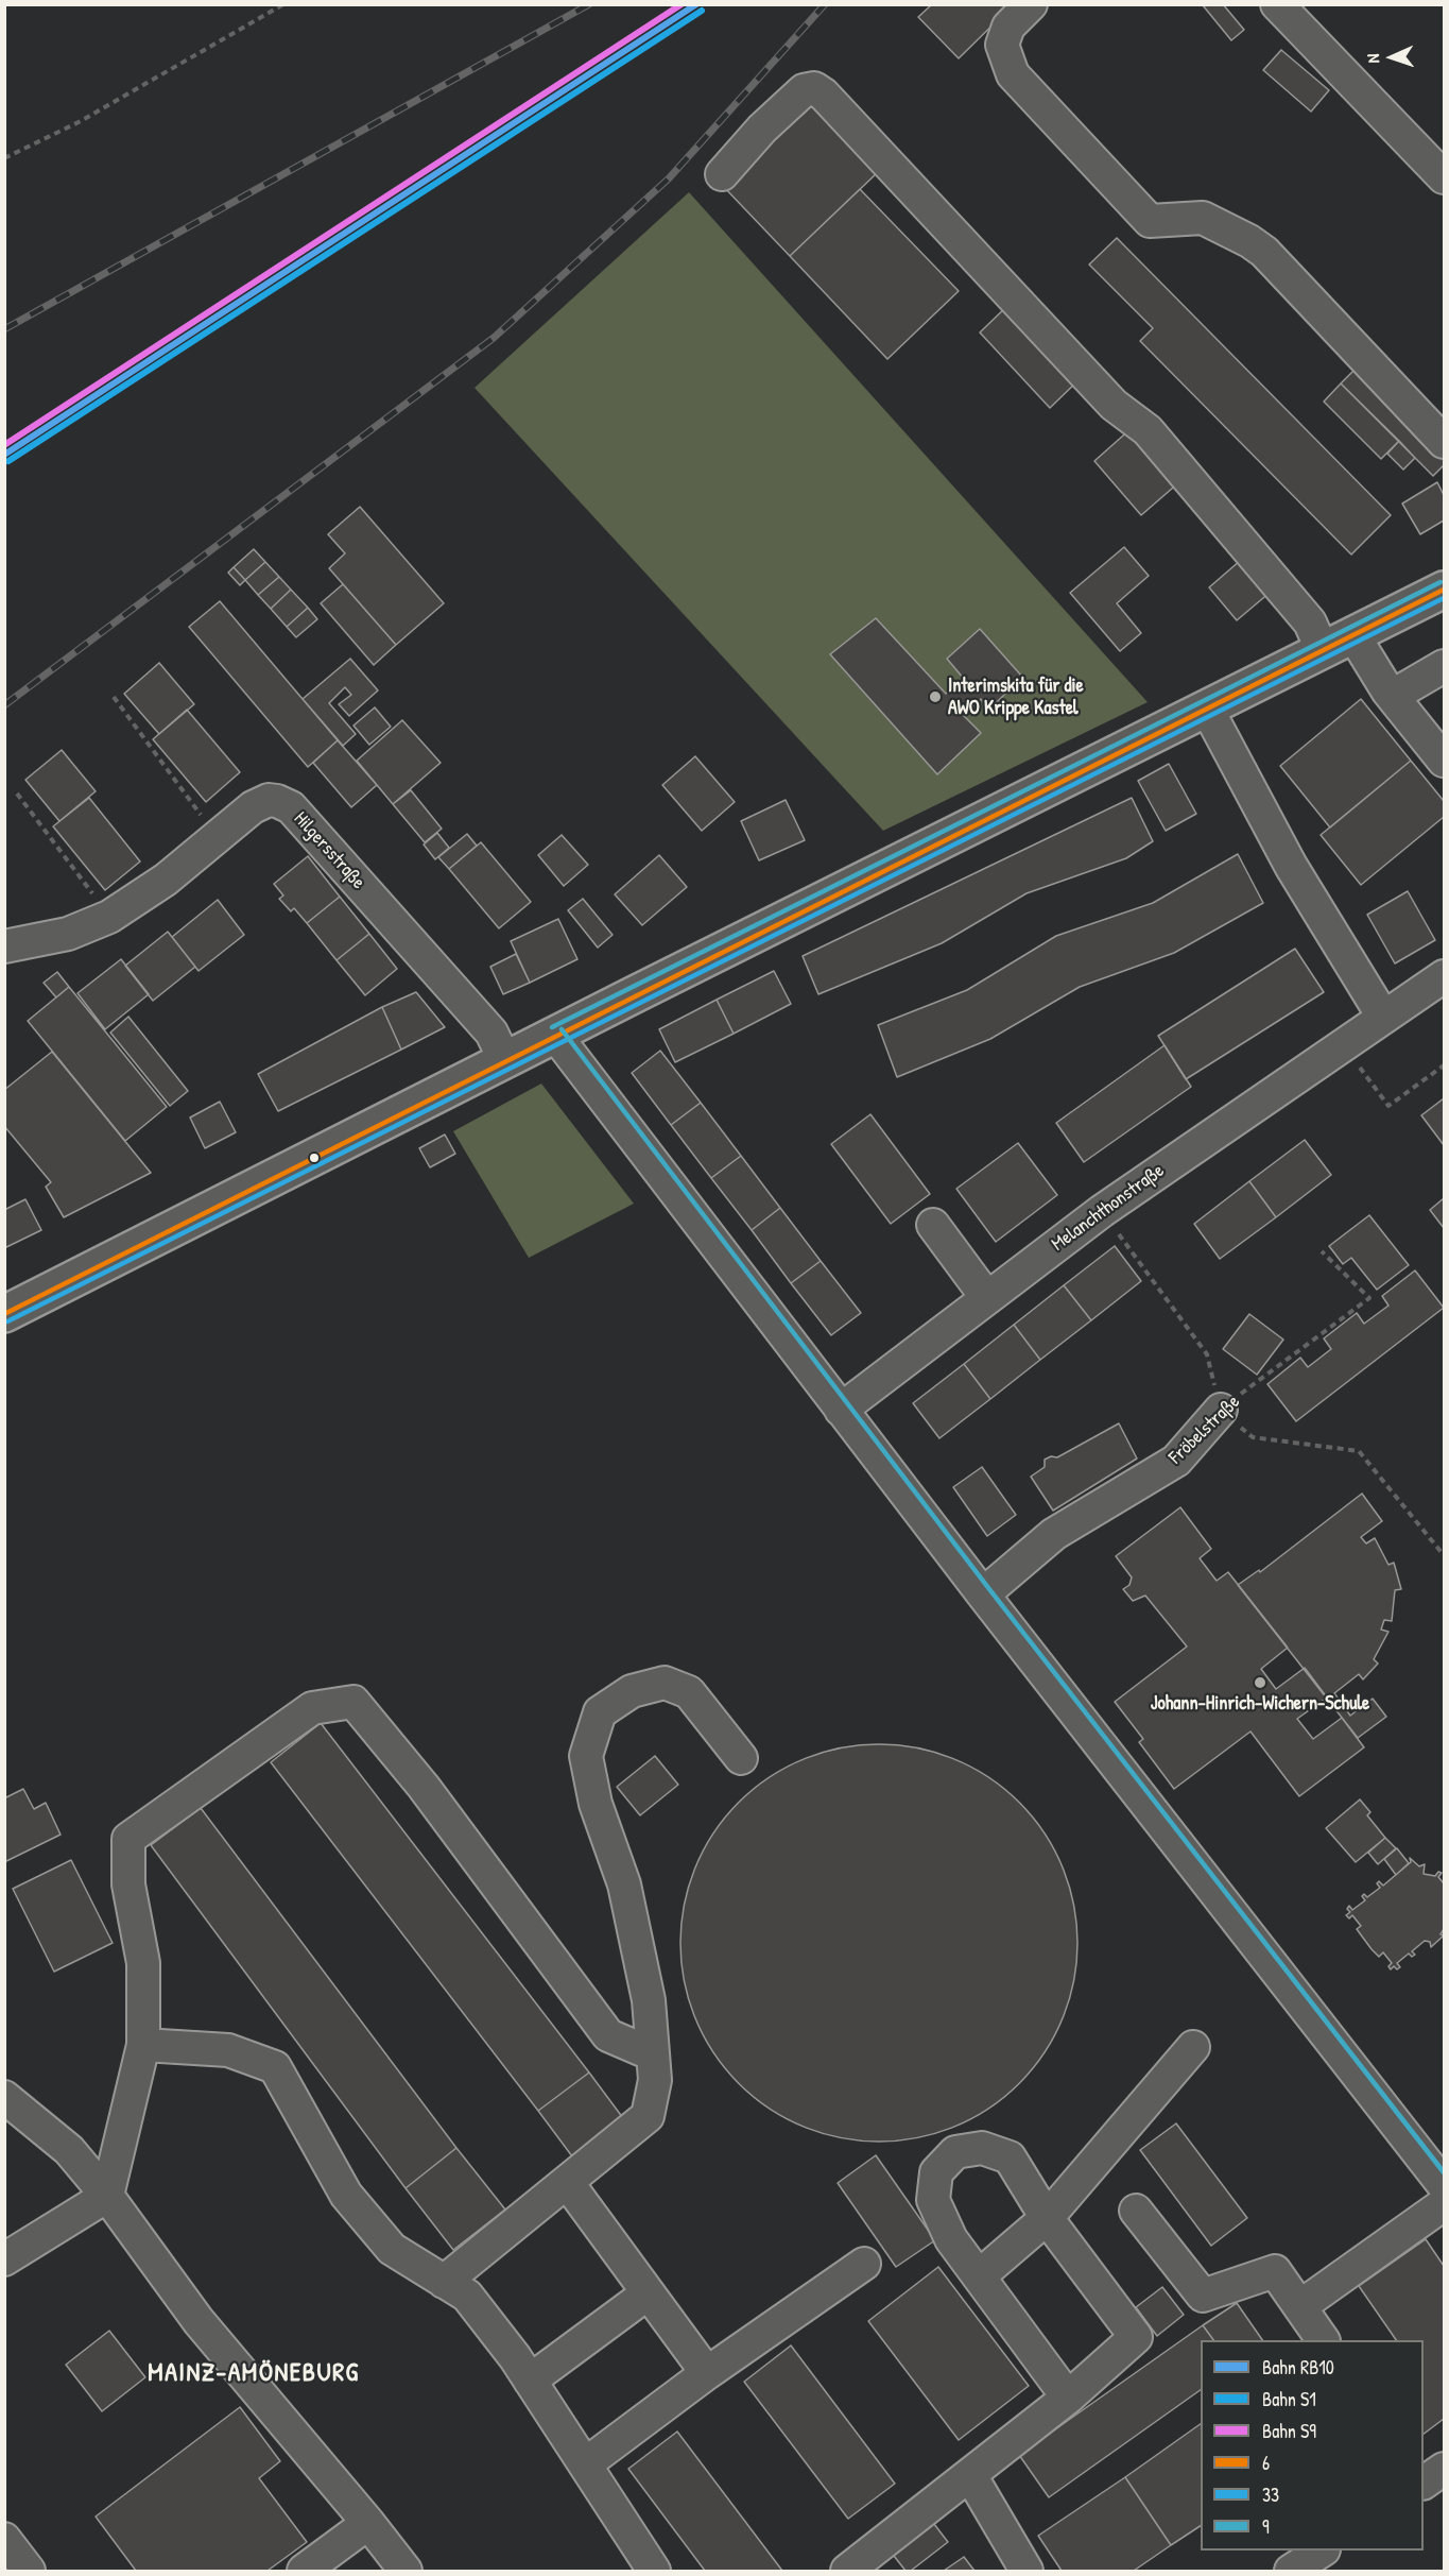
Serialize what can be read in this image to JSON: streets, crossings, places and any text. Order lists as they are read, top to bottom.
{
  "streets": {
    "street": ["Hilgersstraße", "Melanchthonstraße", "Fröbelstraße"]
  },
  "districts": ["MAINZ-AMÖNEBURG"],
  "places": ["Interimskita für die AWO Krippe Kastel", "Johann-Hinrich-Wichern-Schule"],
  "lines": [
    "rail line RB10",
    "rail line S9",
    "rail line S1",
    "transit line 9",
    "transit line 6",
    "transit line 33"
  ],
  "legend": [
    "Bahn RB10",
    "Bahn S1",
    "Bahn S9",
    "6",
    "33",
    "9"
  ],
  "north": "left"
}
